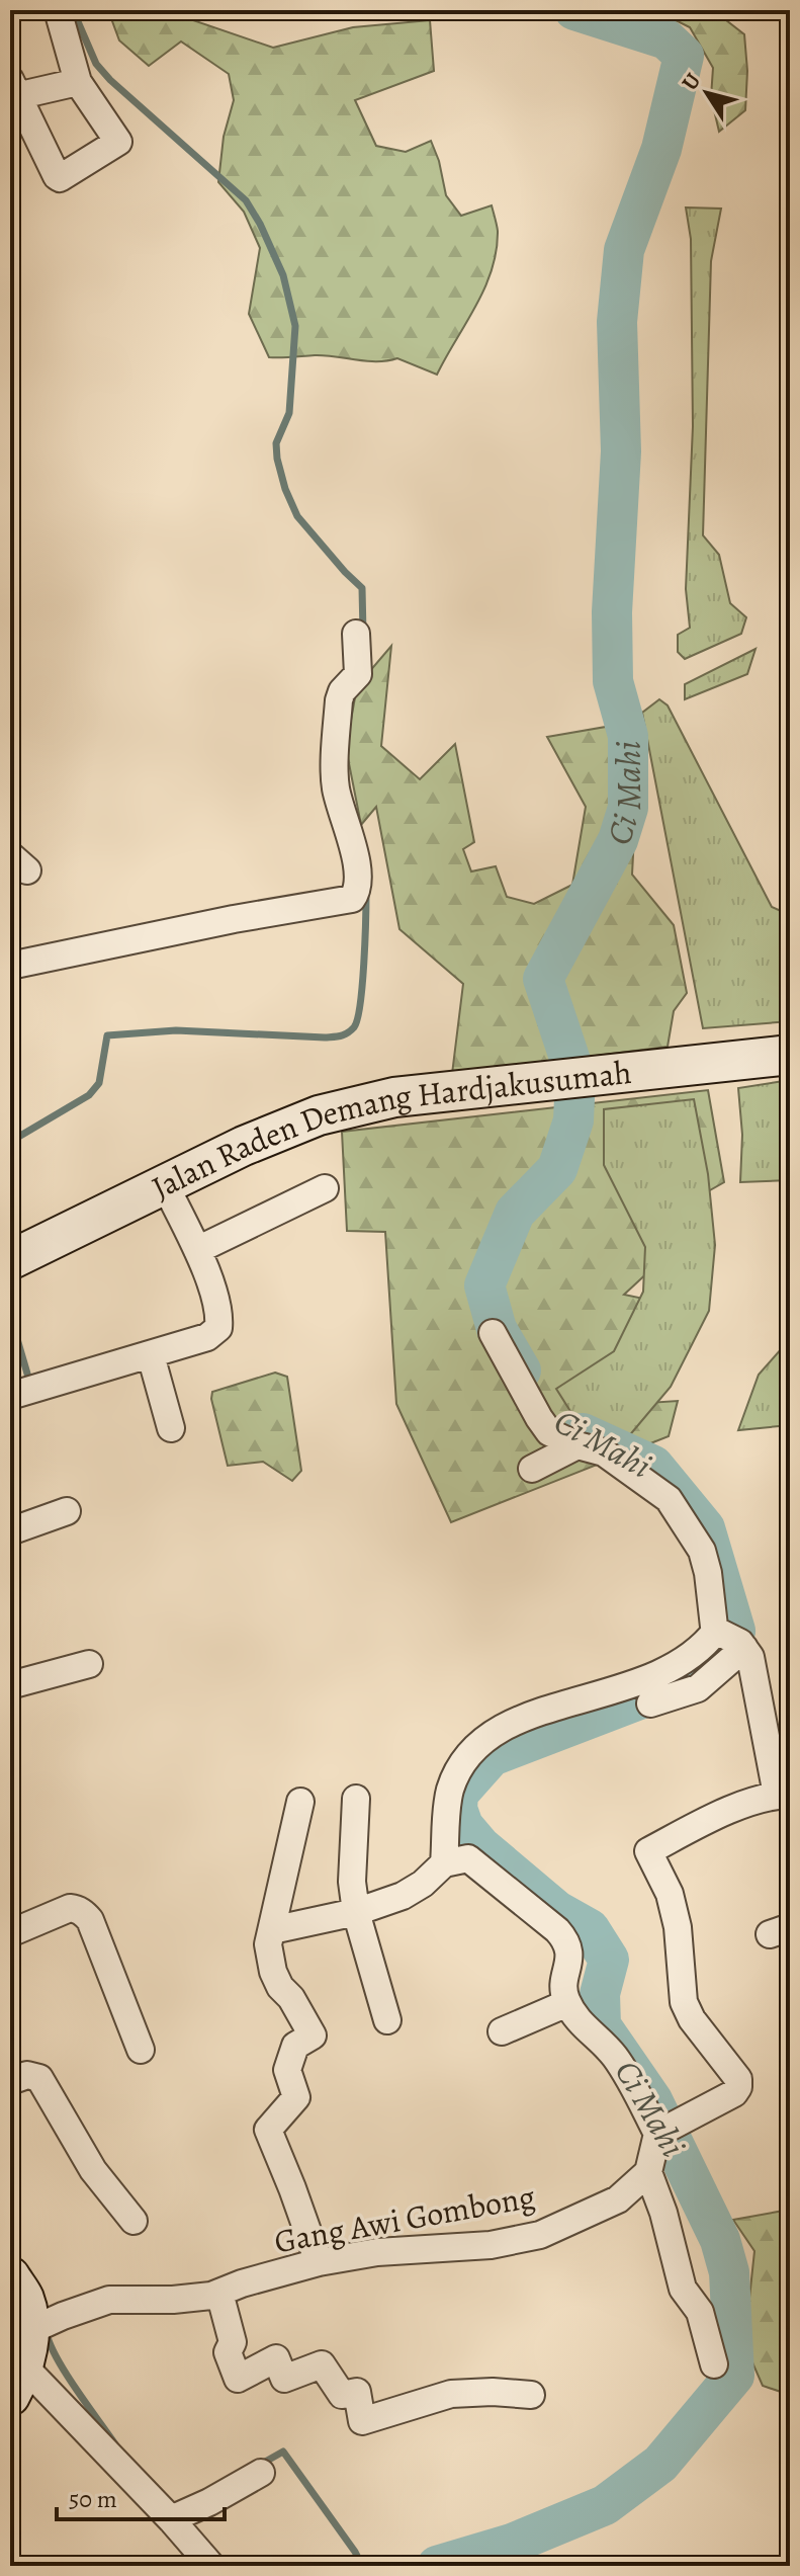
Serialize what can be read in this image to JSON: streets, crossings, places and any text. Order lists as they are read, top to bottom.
{
  "streets": {
    "main road": ["Jalan Raden Demang Hardjakusumah"],
    "street": ["Gang Awi Gombong"]
  },
  "water": ["Ci Mahi"],
  "scale_bar": "50 m",
  "north": "top left"
}
